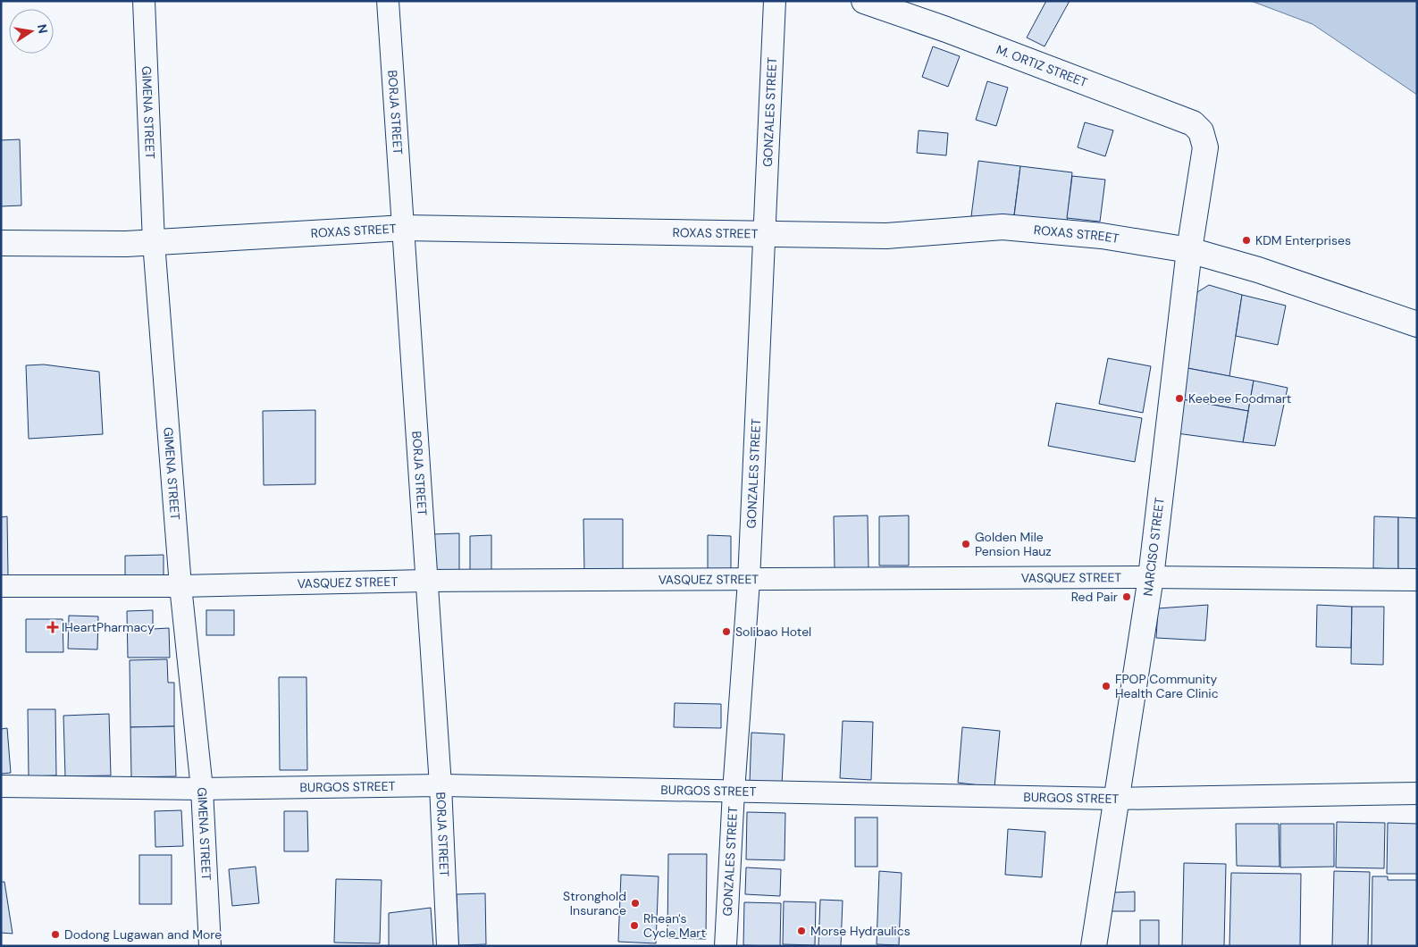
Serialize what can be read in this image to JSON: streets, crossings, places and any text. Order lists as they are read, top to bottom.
{
  "streets": {
    "street": [
      "M. ORTIZ STREET",
      "GIMENA STREET",
      "BORJA STREET",
      "GONZALES STREET",
      "ROXAS STREET",
      "NARCISO STREET",
      "VASQUEZ STREET",
      "BURGOS STREET"
    ]
  },
  "crossings": [
    ["M. ORTIZ STREET", "NARCISO STREET"],
    ["GIMENA STREET", "ROXAS STREET"],
    ["GIMENA STREET", "VASQUEZ STREET"],
    ["GIMENA STREET", "BURGOS STREET"],
    ["BORJA STREET", "ROXAS STREET"],
    ["BORJA STREET", "VASQUEZ STREET"],
    ["BORJA STREET", "BURGOS STREET"],
    ["GONZALES STREET", "ROXAS STREET"],
    ["GONZALES STREET", "VASQUEZ STREET"],
    ["GONZALES STREET", "BURGOS STREET"],
    ["ROXAS STREET", "NARCISO STREET"],
    ["NARCISO STREET", "VASQUEZ STREET"],
    ["NARCISO STREET", "BURGOS STREET"]
  ],
  "places": {
    "other": [
      "KDM Enterprises",
      "Keebee Foodmart",
      "Golden Mile Pension Hauz",
      "Red Pair",
      "Solibao Hotel",
      "FPOP Community Health Care Clinic",
      "Stronghold Insurance",
      "Rhean's Cycle Mart",
      "Morse Hydraulics",
      "Dodong Lugawan and More"
    ],
    "health": ["IHeartPharmacy"]
  },
  "north": "right"
}
